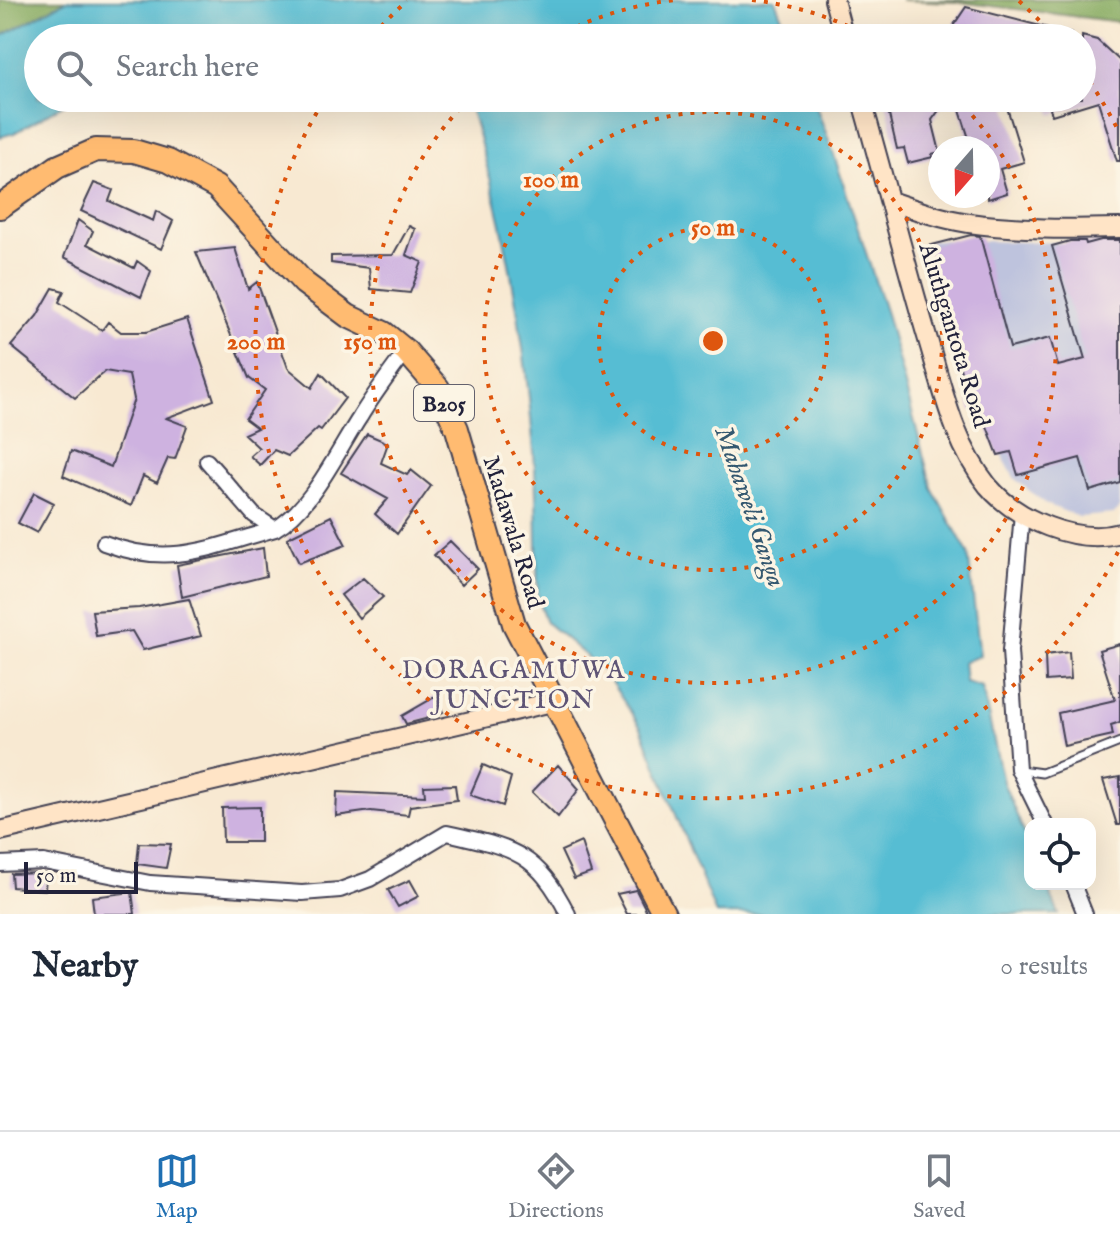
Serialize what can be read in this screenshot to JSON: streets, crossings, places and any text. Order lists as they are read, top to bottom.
{
  "streets": {
    "main road": ["B205", "Madawala Road"],
    "street": ["Aluthgantota Road"]
  },
  "districts": ["DORAGAMUWA JUNCTION"],
  "water": ["Mahaweli Ganga"],
  "scale_bar": "50 m",
  "north": "bottom",
  "page": {
    "search": "Search here",
    "scale": "50 m",
    "heading": ["Nearby", "0 results"],
    "nav": ["Map", "Directions", "Saved"]
  },
  "rings": [
    "100 m",
    "50 m",
    "200 m",
    "150 m"
  ]
}
